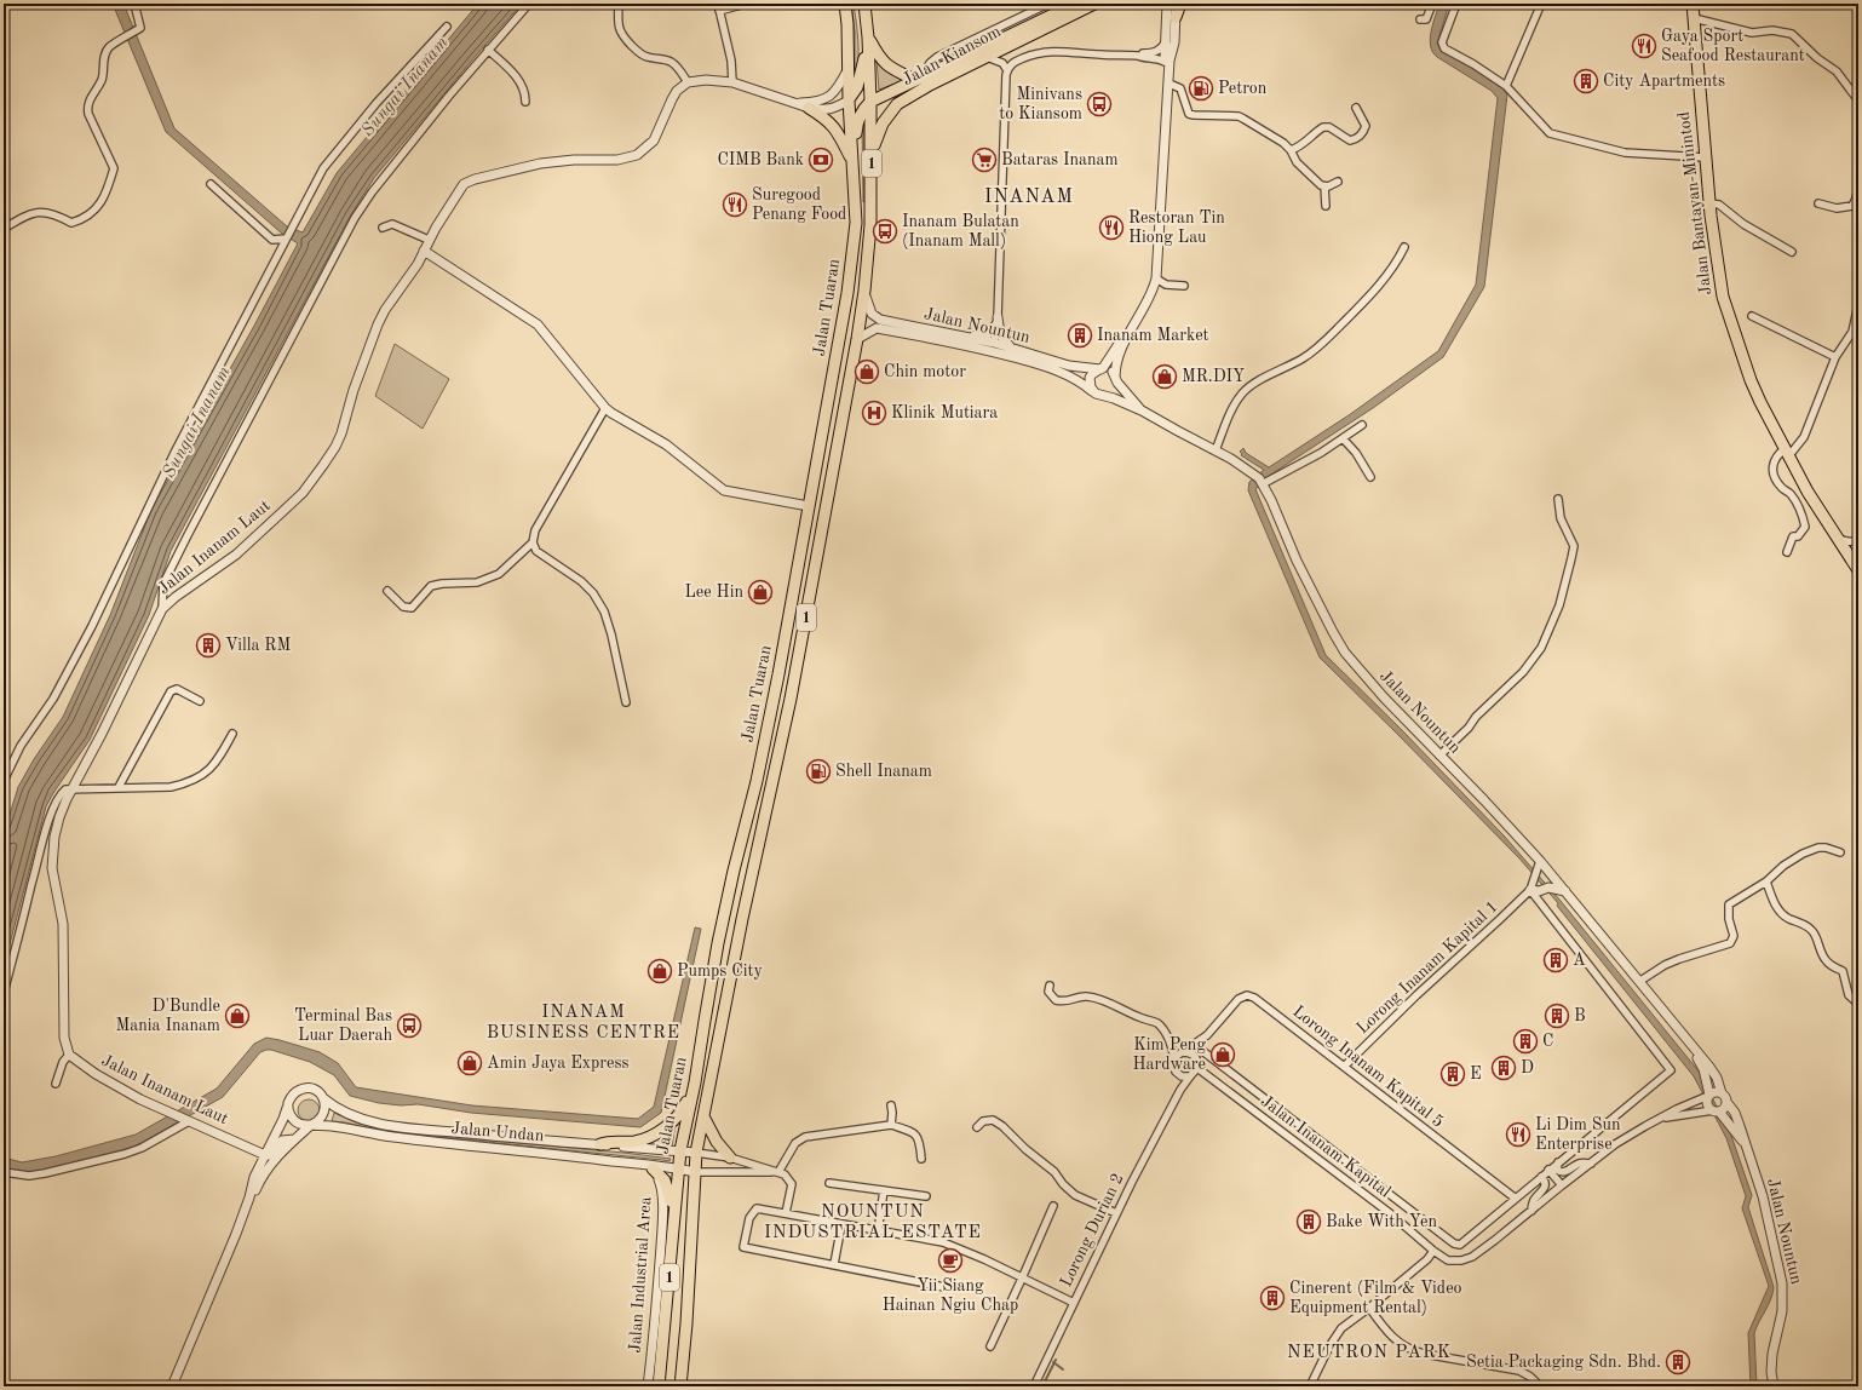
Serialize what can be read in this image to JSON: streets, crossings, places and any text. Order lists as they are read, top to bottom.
{
  "streets": {
    "main road": [
      "Jalan Kiansom",
      "1",
      "Jalan Bantayan-Minintod",
      "Jalan Tuaran"
    ],
    "street": [
      "Jalan Nountun",
      "Jalan Inanam Laut",
      "Lorong Inanam Kapital 1",
      "Lorong Inanam Kapital 5",
      "Jalan Undan",
      "Jalan Inanam Kapital",
      "Lorong Durian 2",
      "Jalan Industrial Area"
    ]
  },
  "crossings": [
    ["Jalan Kiansom", "Jalan Tuaran"],
    ["Jalan Tuaran", "Jalan Nountun"],
    ["Jalan Tuaran", "Jalan Undan"],
    ["Jalan Nountun", "Jalan Inanam Kapital"],
    ["Lorong Inanam Kapital 1", "Lorong Inanam Kapital 5"],
    ["Lorong Inanam Kapital 5", "Jalan Inanam Kapital"],
    ["Lorong Inanam Kapital 5", "Lorong Durian 2"],
    ["Jalan Inanam Kapital", "Lorong Durian 2"]
  ],
  "districts": [
    "INANAM",
    "INANAM BUSINESS CENTRE",
    "NOUNTUN INDUSTRIAL ESTATE",
    "NEUTRON PARK"
  ],
  "water": ["Sungai Inanam"],
  "places": {
    "restaurant": [
      "Gaya Sport Seafood Restaurant",
      "Suregood Penang Food",
      "Restoran Tin Hiong Lau",
      "Li Dim Sun Enterprise"
    ],
    "building": [
      "City Apartments",
      "Inanam Market",
      "Villa RM",
      "A",
      "B",
      "C",
      "D",
      "E",
      "Bake With Yen",
      "Cinerent (Film & Video Equipment Rental)",
      "Setia Packaging Sdn. Bhd."
    ],
    "fuel station": ["Petron", "Shell Inanam"],
    "bus stop": ["Minivans to Kiansom", "Inanam Bulatan (Inanam Mall)", "Terminal Bas Luar Daerah"],
    "bank": ["CIMB Bank"],
    "supermarket": ["Bataras Inanam"],
    "shop": [
      "Chin motor",
      "MR.DIY",
      "Lee Hin",
      "Pumps City",
      "D'Bundle Mania Inanam",
      "Kim Peng Hardware",
      "Amin Jaya Express"
    ],
    "hospital": ["Klinik Mutiara"],
    "cafe": ["Yii Siang Hainan Ngiu Chap"]
  }
}
